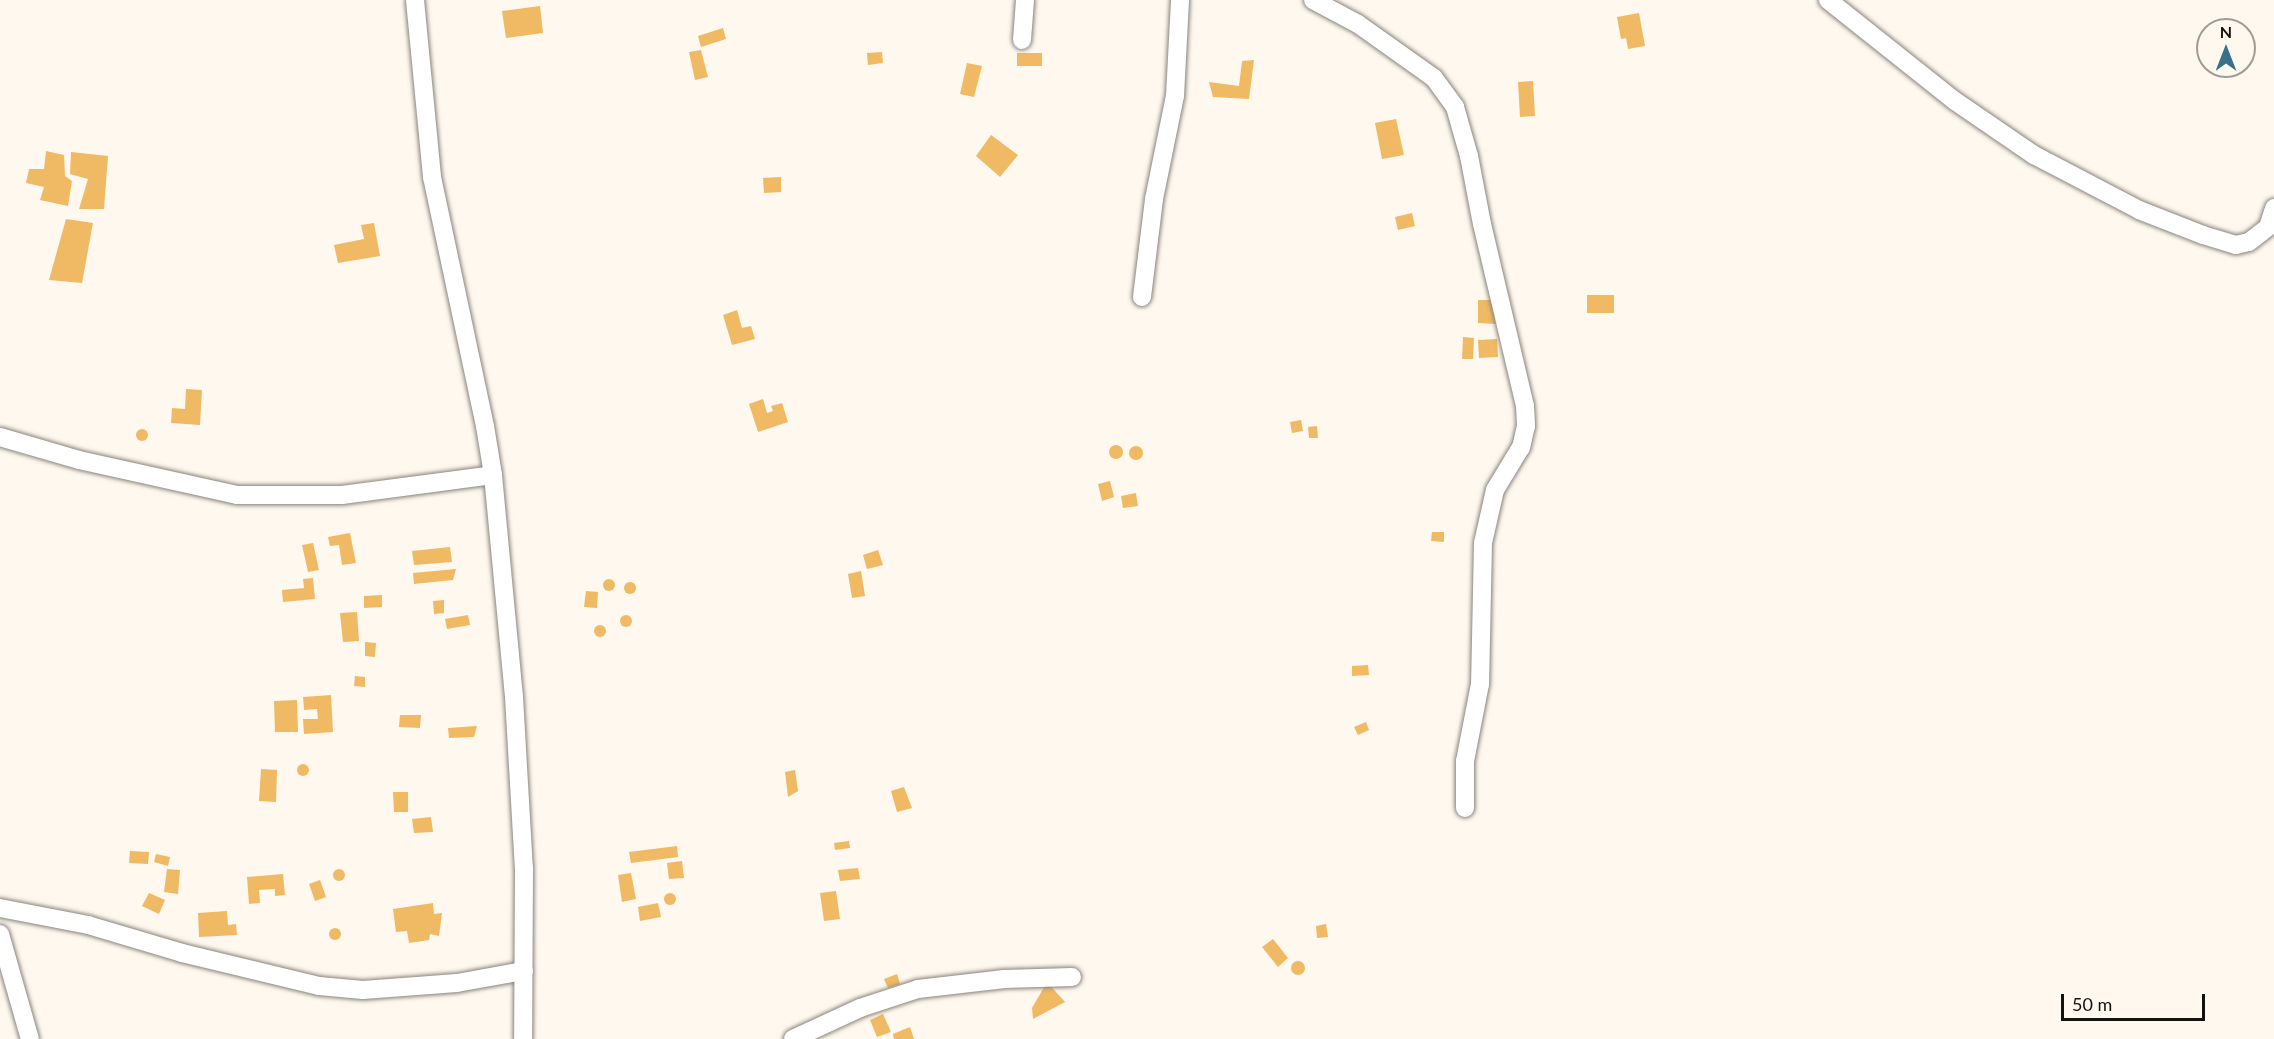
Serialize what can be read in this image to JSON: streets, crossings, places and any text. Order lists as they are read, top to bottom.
{
  "scale_bar": "50 m",
  "north": "top"
}
